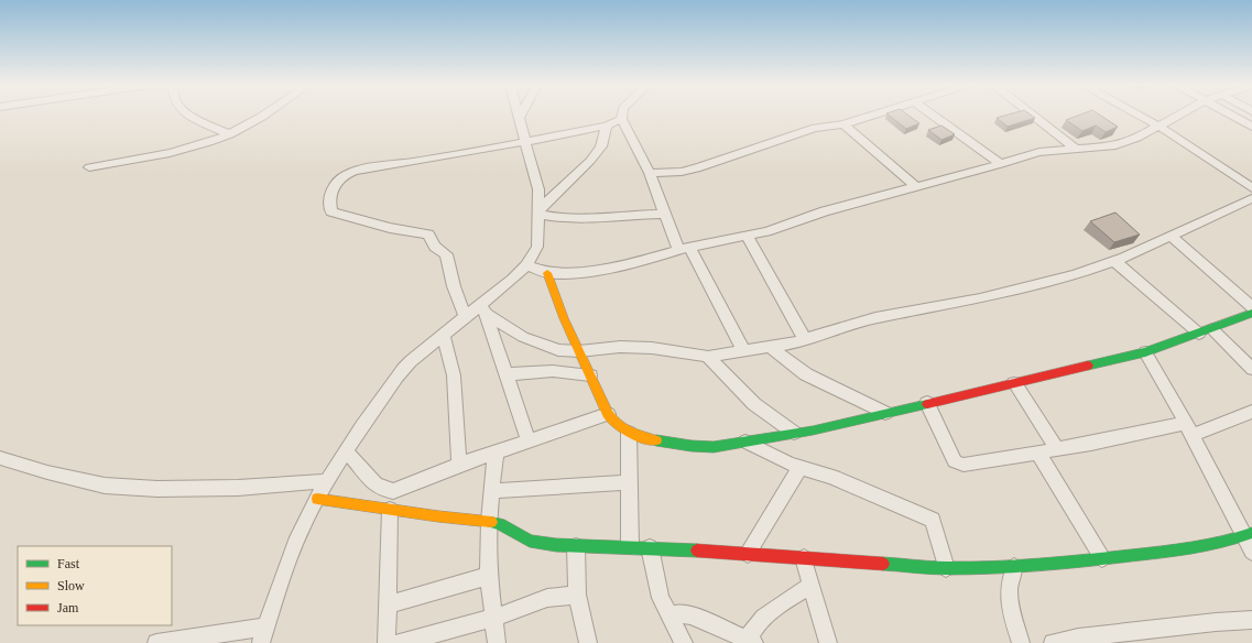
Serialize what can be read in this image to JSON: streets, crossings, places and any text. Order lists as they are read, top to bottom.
{
  "legend": ["Fast", "Slow", "Jam"]
}
